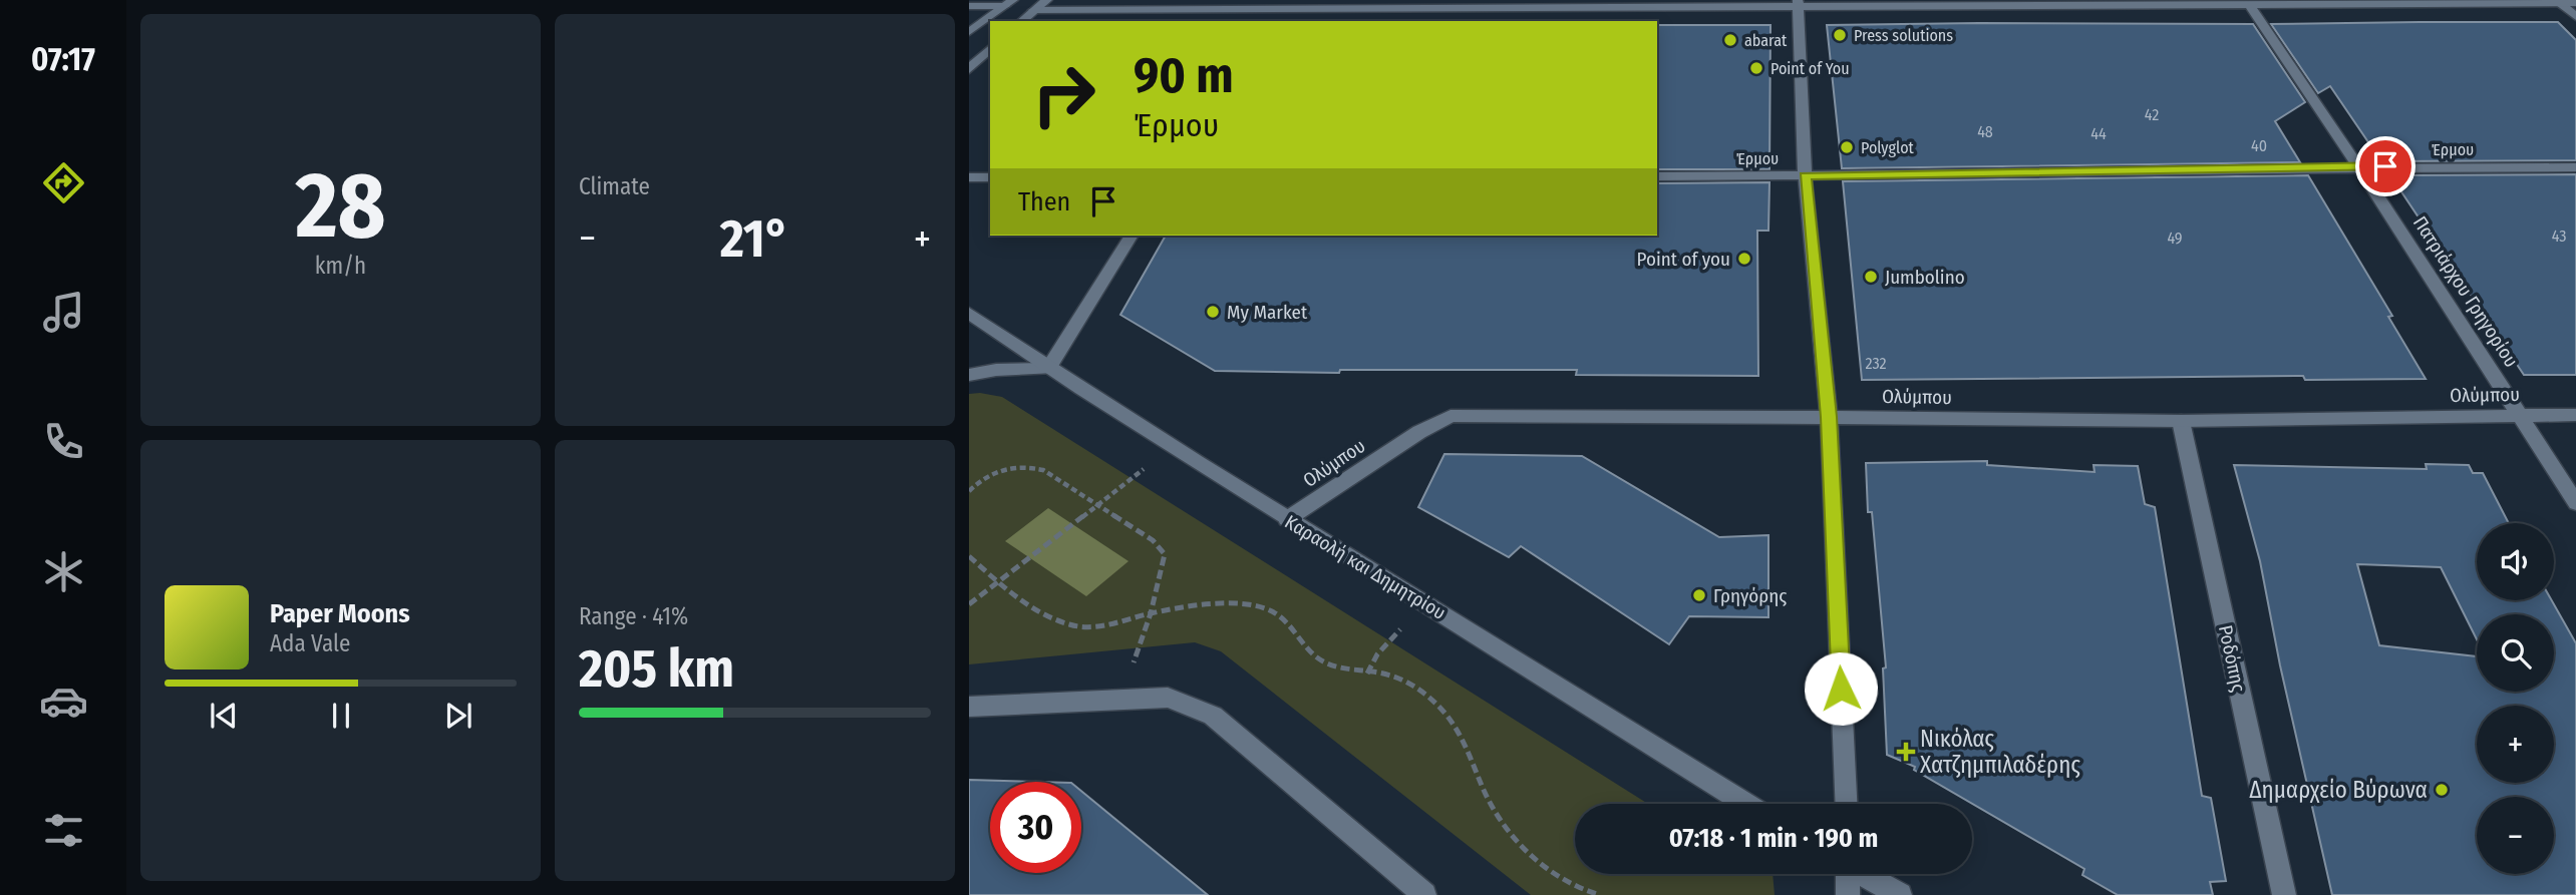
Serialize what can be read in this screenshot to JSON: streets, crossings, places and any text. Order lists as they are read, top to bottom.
{
  "streets": {
    "street": [
      "Έρμου",
      "Πατριάρχου Γρηγορίου",
      "Ολύμπου",
      "Καραολή και Δημητρίου",
      "Ροδόπης"
    ]
  },
  "crossings": [
    ["Έρμου", "Πατριάρχου Γρηγορίου"],
    ["Πατριάρχου Γρηγορίου", "Ολύμπου"],
    ["Ολύμπου", "Καραολή και Δημητρίου"],
    ["Ολύμπου", "Ροδόπης"]
  ],
  "places": {
    "other": [
      "Press solutions",
      "abarat",
      "Point of You",
      "Polyglot",
      "Point of you",
      "Jumbolino",
      "My Market",
      "Γρηγόρης",
      "Δημαρχείο Βύρωνα"
    ],
    "health": ["Νικόλας Χατζημπιλαδέρης"]
  },
  "house_numbers": [
    "42",
    "48",
    "44",
    "40",
    "43",
    "49",
    "232"
  ],
  "page": {
    "tabs": "07:17",
    "tile": [
      ["28", "km/h"],
      "Climate",
      ["Range · 41%", "205 km"]
    ],
    "turn": ["90 m", "Έρμου"],
    "then": "Then",
    "heat": ["−", "21°", "+"],
    "map_buttons": ["+", "−"],
    "song": ["Paper Moons", "Ada Vale"],
    "limit": "30",
    "trip": "07:18 · 1 min · 190 m"
  }
}
